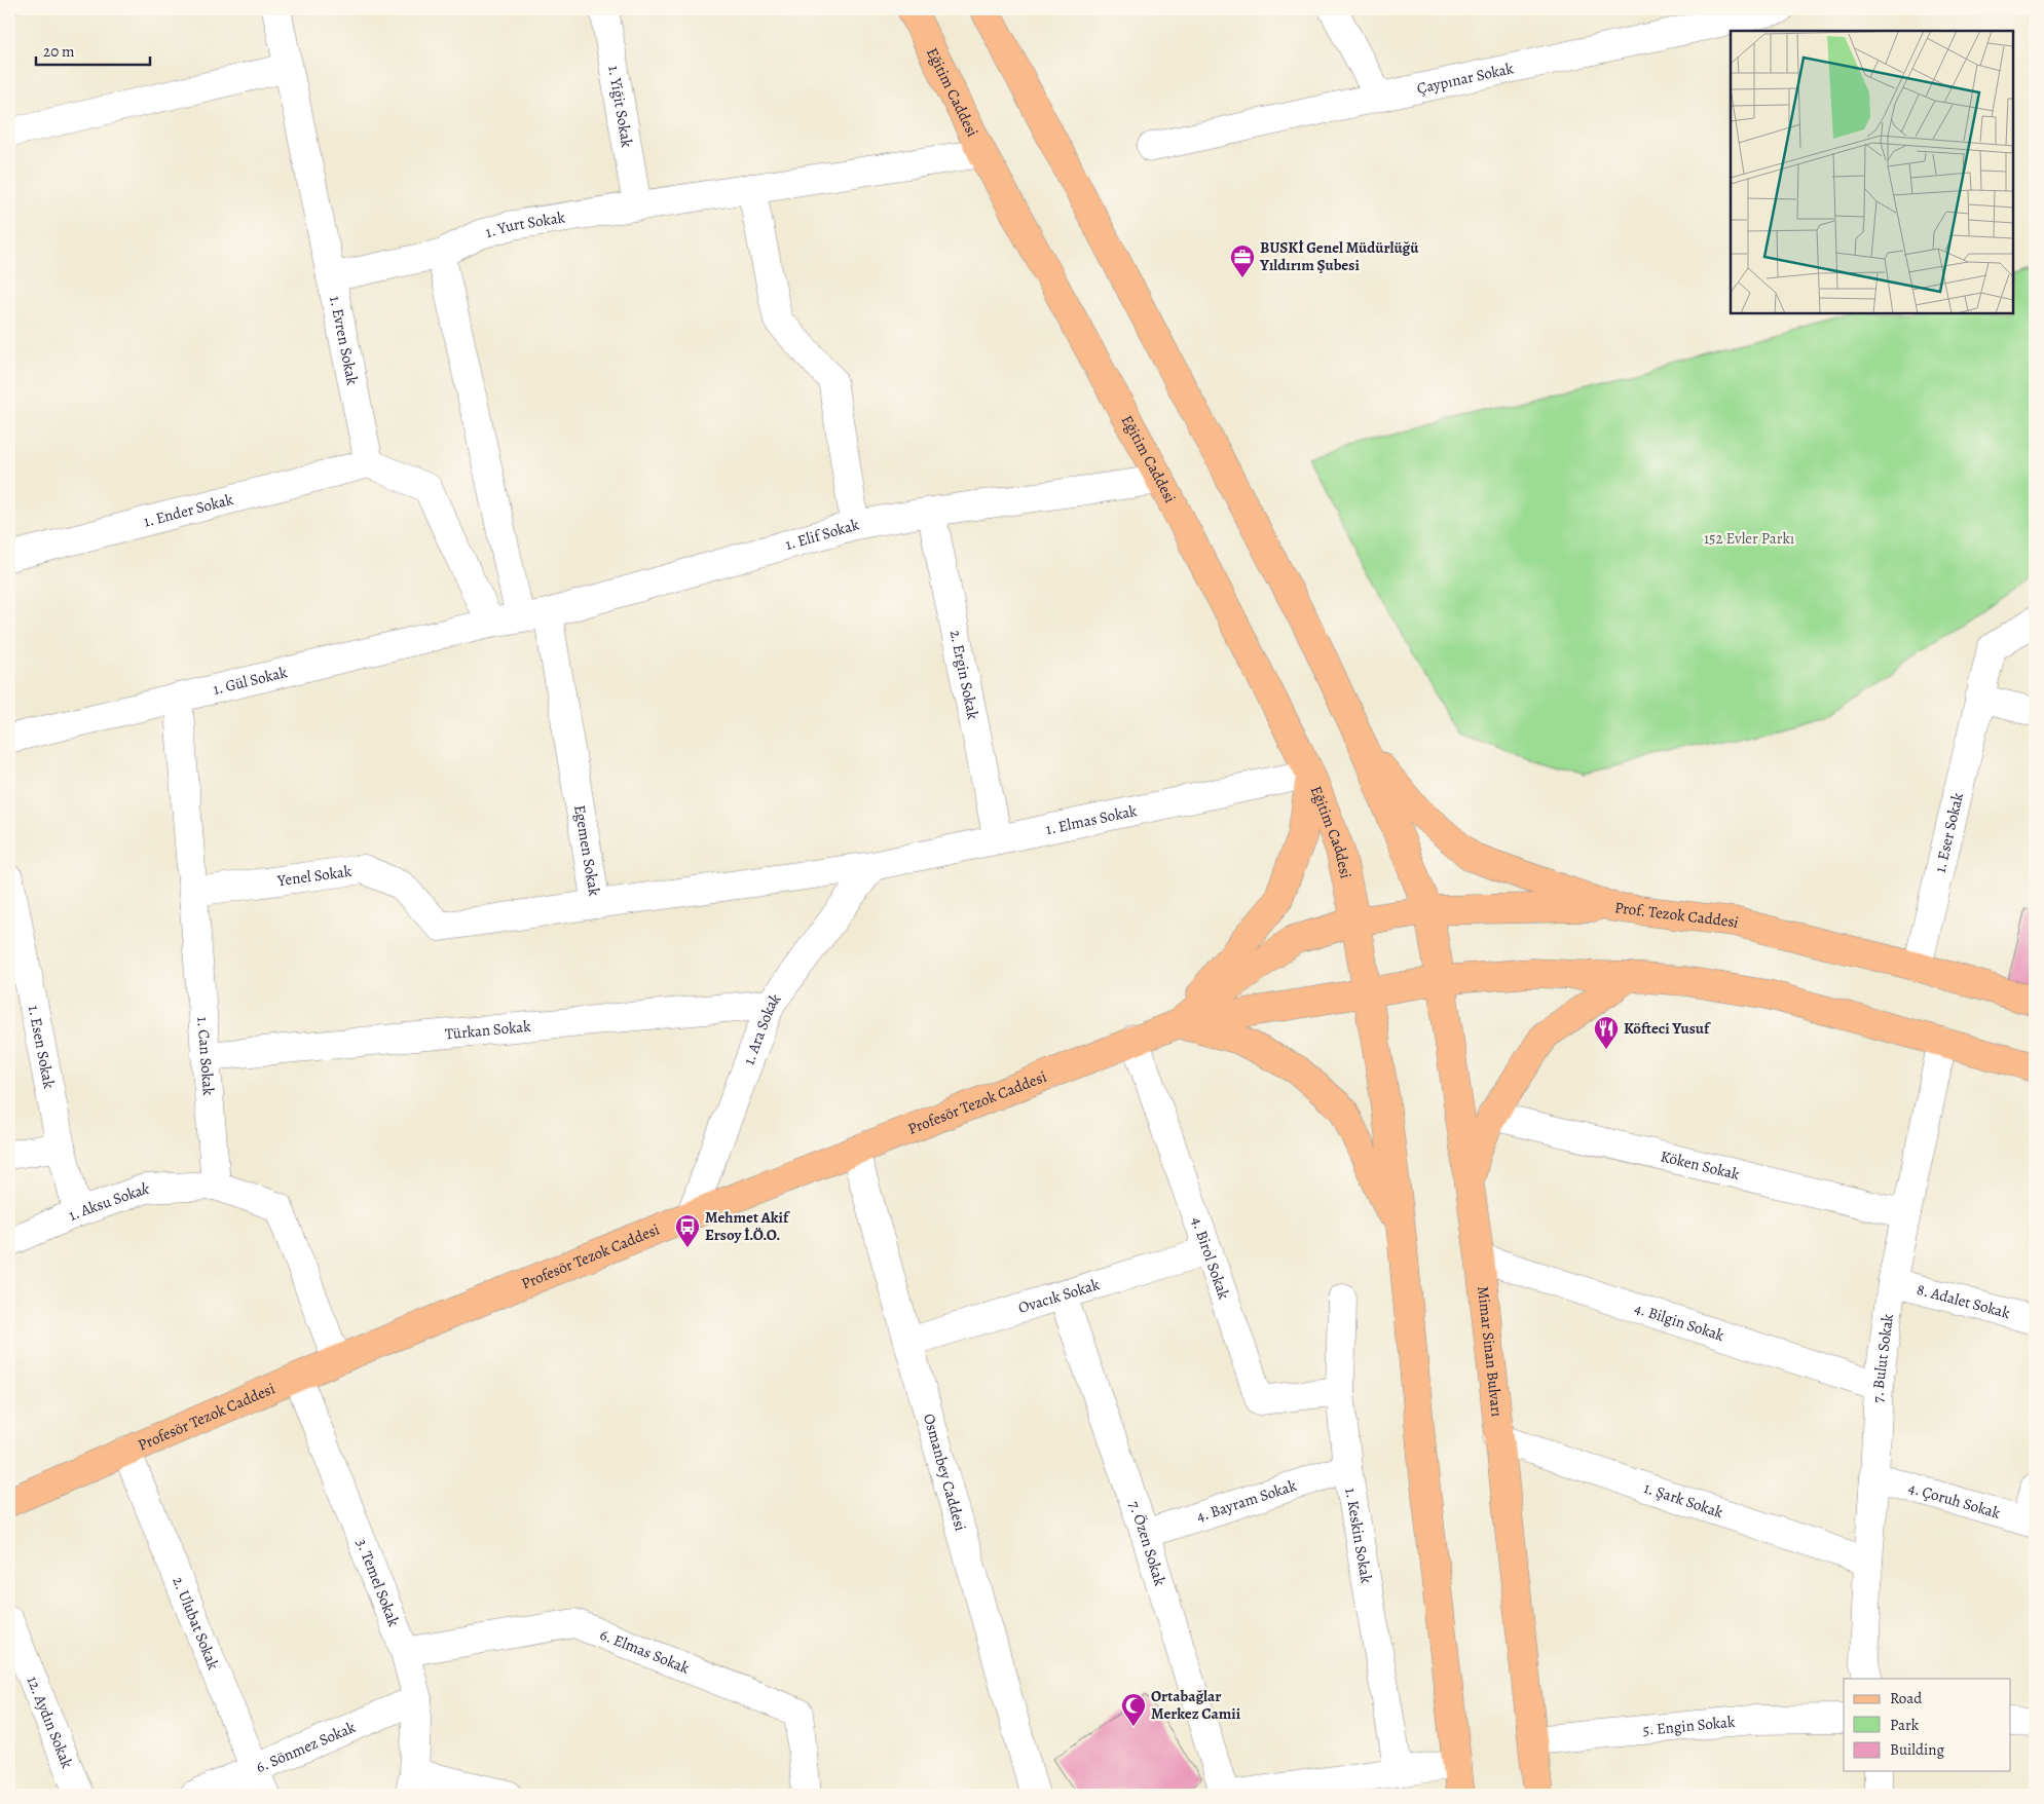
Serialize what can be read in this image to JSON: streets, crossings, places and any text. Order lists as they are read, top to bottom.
{
  "streets": {
    "main road": [
      "Eğitim Caddesi",
      "Prof. Tezok Caddesi",
      "Profesör Tezok Caddesi",
      "Mimar Sinan Bulvarı"
    ],
    "street": [
      "Çaypınar Sokak",
      "1. Yiğit Sokak",
      "1. Yurt Sokak",
      "1. Evren Sokak",
      "1. Ender Sokak",
      "1. Elif Sokak",
      "2. Ergin Sokak",
      "1. Gül Sokak",
      "1. Elmas Sokak",
      "1. Eser Sokak",
      "Egemen Sokak",
      "Yenel Sokak",
      "Türkan Sokak",
      "1. Ara Sokak",
      "1. Esen Sokak",
      "1. Can Sokak",
      "Köken Sokak",
      "1. Aksu Sokak",
      "4. Birol Sokak",
      "Ovacık Sokak",
      "8. Adalet Sokak",
      "4. Bilgin Sokak",
      "7. Bulut Sokak",
      "Osmanbey Caddesi",
      "1. Şark Sokak",
      "4. Çoruh Sokak",
      "4. Bayram Sokak",
      "1. Keskin Sokak",
      "7. Özen Sokak",
      "3. Temel Sokak",
      "2. Ulubat Sokak",
      "6. Elmas Sokak",
      "12. Aydın Sokak",
      "5. Engin Sokak",
      "6. Sönmez Sokak"
    ]
  },
  "crossings": [
    ["Eğitim Caddesi", "1. Yurt Sokak"],
    ["Eğitim Caddesi", "1. Elif Sokak"],
    ["Eğitim Caddesi", "1. Elmas Sokak"],
    ["1. Yiğit Sokak", "1. Yurt Sokak"],
    ["1. Yurt Sokak", "1. Evren Sokak"],
    ["1. Evren Sokak", "1. Ender Sokak"],
    ["1. Elif Sokak", "2. Ergin Sokak"],
    ["1. Elif Sokak", "1. Gül Sokak"],
    ["1. Elif Sokak", "Egemen Sokak"],
    ["2. Ergin Sokak", "1. Elmas Sokak"],
    ["1. Gül Sokak", "1. Can Sokak"],
    ["1. Elmas Sokak", "Egemen Sokak"],
    ["1. Elmas Sokak", "1. Ara Sokak"],
    ["1. Eser Sokak", "Prof. Tezok Caddesi"],
    ["Egemen Sokak", "Yenel Sokak"],
    ["Egemen Sokak", "1. Ara Sokak"],
    ["Yenel Sokak", "1. Can Sokak"],
    ["Prof. Tezok Caddesi", "Mimar Sinan Bulvarı"],
    ["Türkan Sokak", "1. Ara Sokak"],
    ["Türkan Sokak", "1. Can Sokak"],
    ["1. Ara Sokak", "Profesör Tezok Caddesi"],
    ["1. Esen Sokak", "1. Aksu Sokak"],
    ["1. Can Sokak", "1. Aksu Sokak"],
    ["Profesör Tezok Caddesi", "4. Birol Sokak"],
    ["Profesör Tezok Caddesi", "Osmanbey Caddesi"],
    ["Profesör Tezok Caddesi", "3. Temel Sokak"],
    ["Profesör Tezok Caddesi", "2. Ulubat Sokak"],
    ["Köken Sokak", "7. Bulut Sokak"],
    ["4. Birol Sokak", "Ovacık Sokak"],
    ["4. Birol Sokak", "1. Keskin Sokak"],
    ["Ovacık Sokak", "Osmanbey Caddesi"],
    ["Ovacık Sokak", "7. Özen Sokak"],
    ["8. Adalet Sokak", "7. Bulut Sokak"],
    ["4. Bilgin Sokak", "Mimar Sinan Bulvarı"],
    ["4. Bilgin Sokak", "7. Bulut Sokak"],
    ["Mimar Sinan Bulvarı", "1. Şark Sokak"],
    ["Mimar Sinan Bulvarı", "5. Engin Sokak"],
    ["7. Bulut Sokak", "1. Şark Sokak"],
    ["7. Bulut Sokak", "4. Çoruh Sokak"],
    ["4. Bayram Sokak", "1. Keskin Sokak"],
    ["4. Bayram Sokak", "7. Özen Sokak"],
    ["3. Temel Sokak", "6. Elmas Sokak"],
    ["3. Temel Sokak", "6. Sönmez Sokak"],
    ["2. Ulubat Sokak", "6. Sönmez Sokak"]
  ],
  "parks": ["152 Evler Parkı"],
  "places": {
    "office": ["BUSKİ Genel Müdürlüğü Yıldırım Şubesi"],
    "restaurant": ["Köfteci Yusuf"],
    "bus stop": ["Mehmet Akif Ersoy İ.Ö.O."],
    "mosque": ["Ortabağlar Merkez Camii"]
  },
  "legend": ["Road", "Park", "Building"],
  "scale_bar": "20 m"
}
